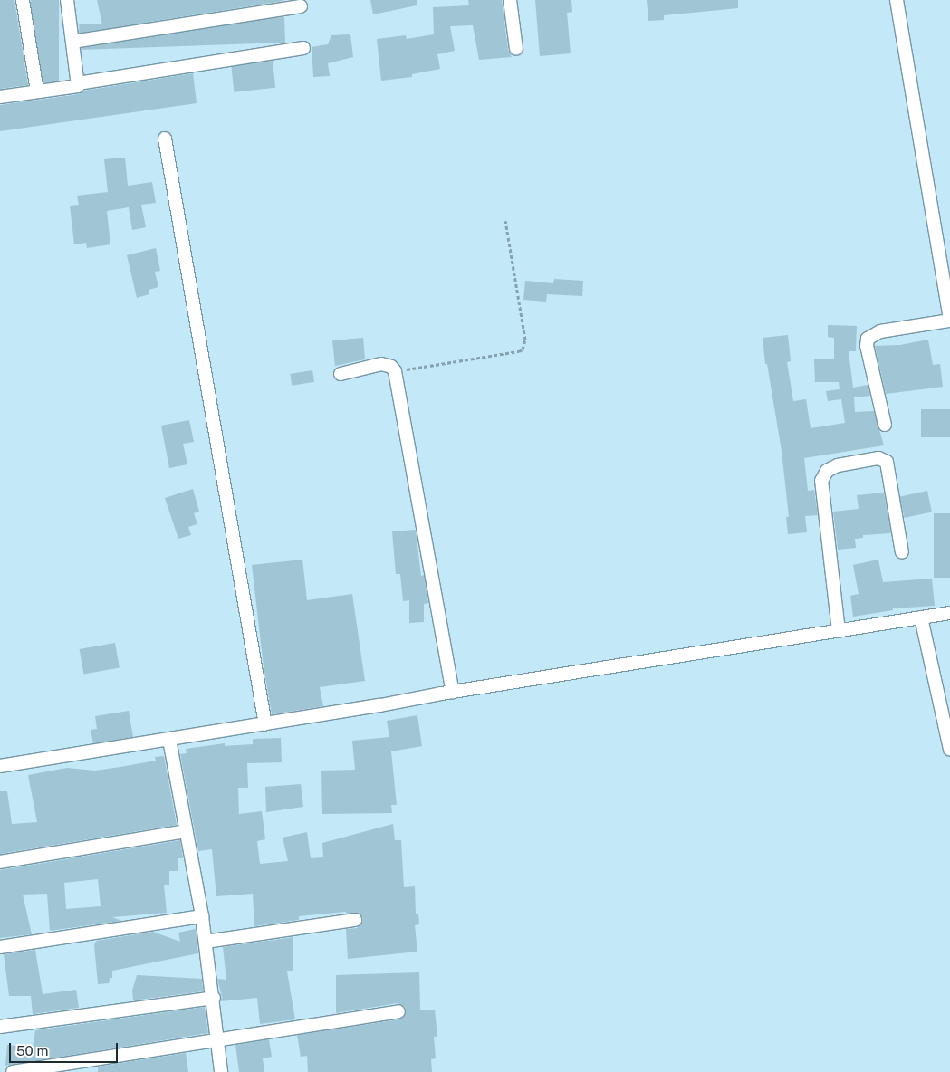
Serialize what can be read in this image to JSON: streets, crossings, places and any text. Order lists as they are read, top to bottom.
{
  "scale_bar": "50 m"
}
